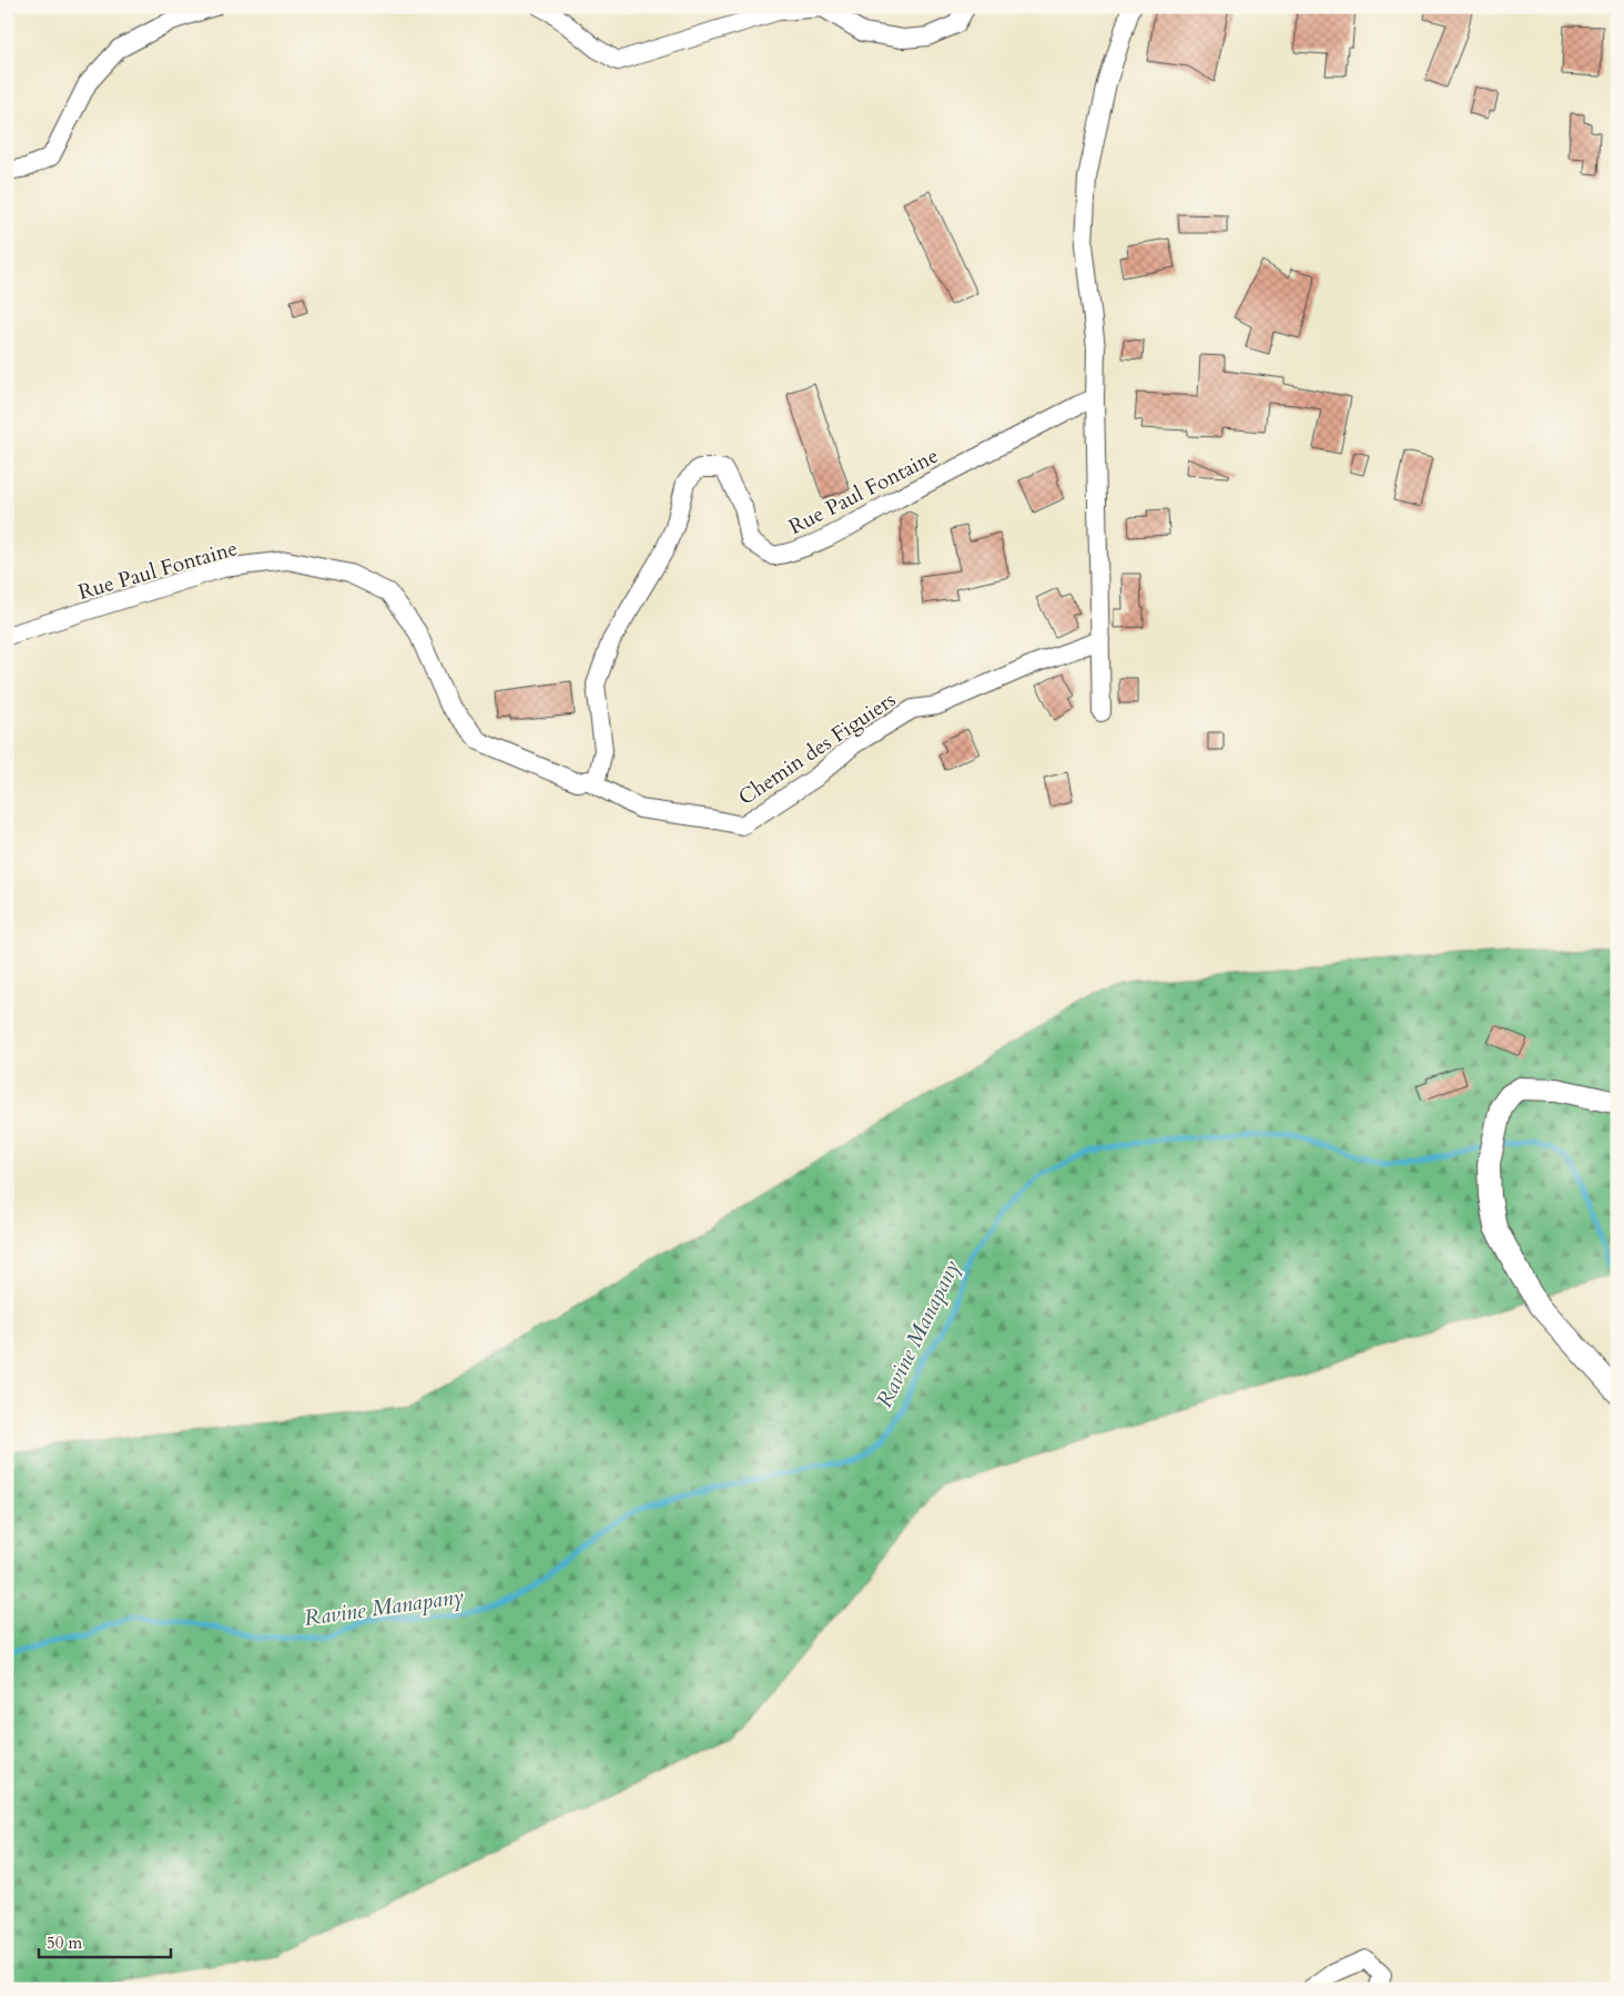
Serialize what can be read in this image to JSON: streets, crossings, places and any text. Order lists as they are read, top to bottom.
{
  "streets": {
    "street": ["Rue Paul Fontaine", "Chemin des Figuiers"]
  },
  "crossings": [
    ["Rue Paul Fontaine", "Chemin des Figuiers"]
  ],
  "water": ["Ravine Manapany"],
  "scale_bar": "50 m"
}
